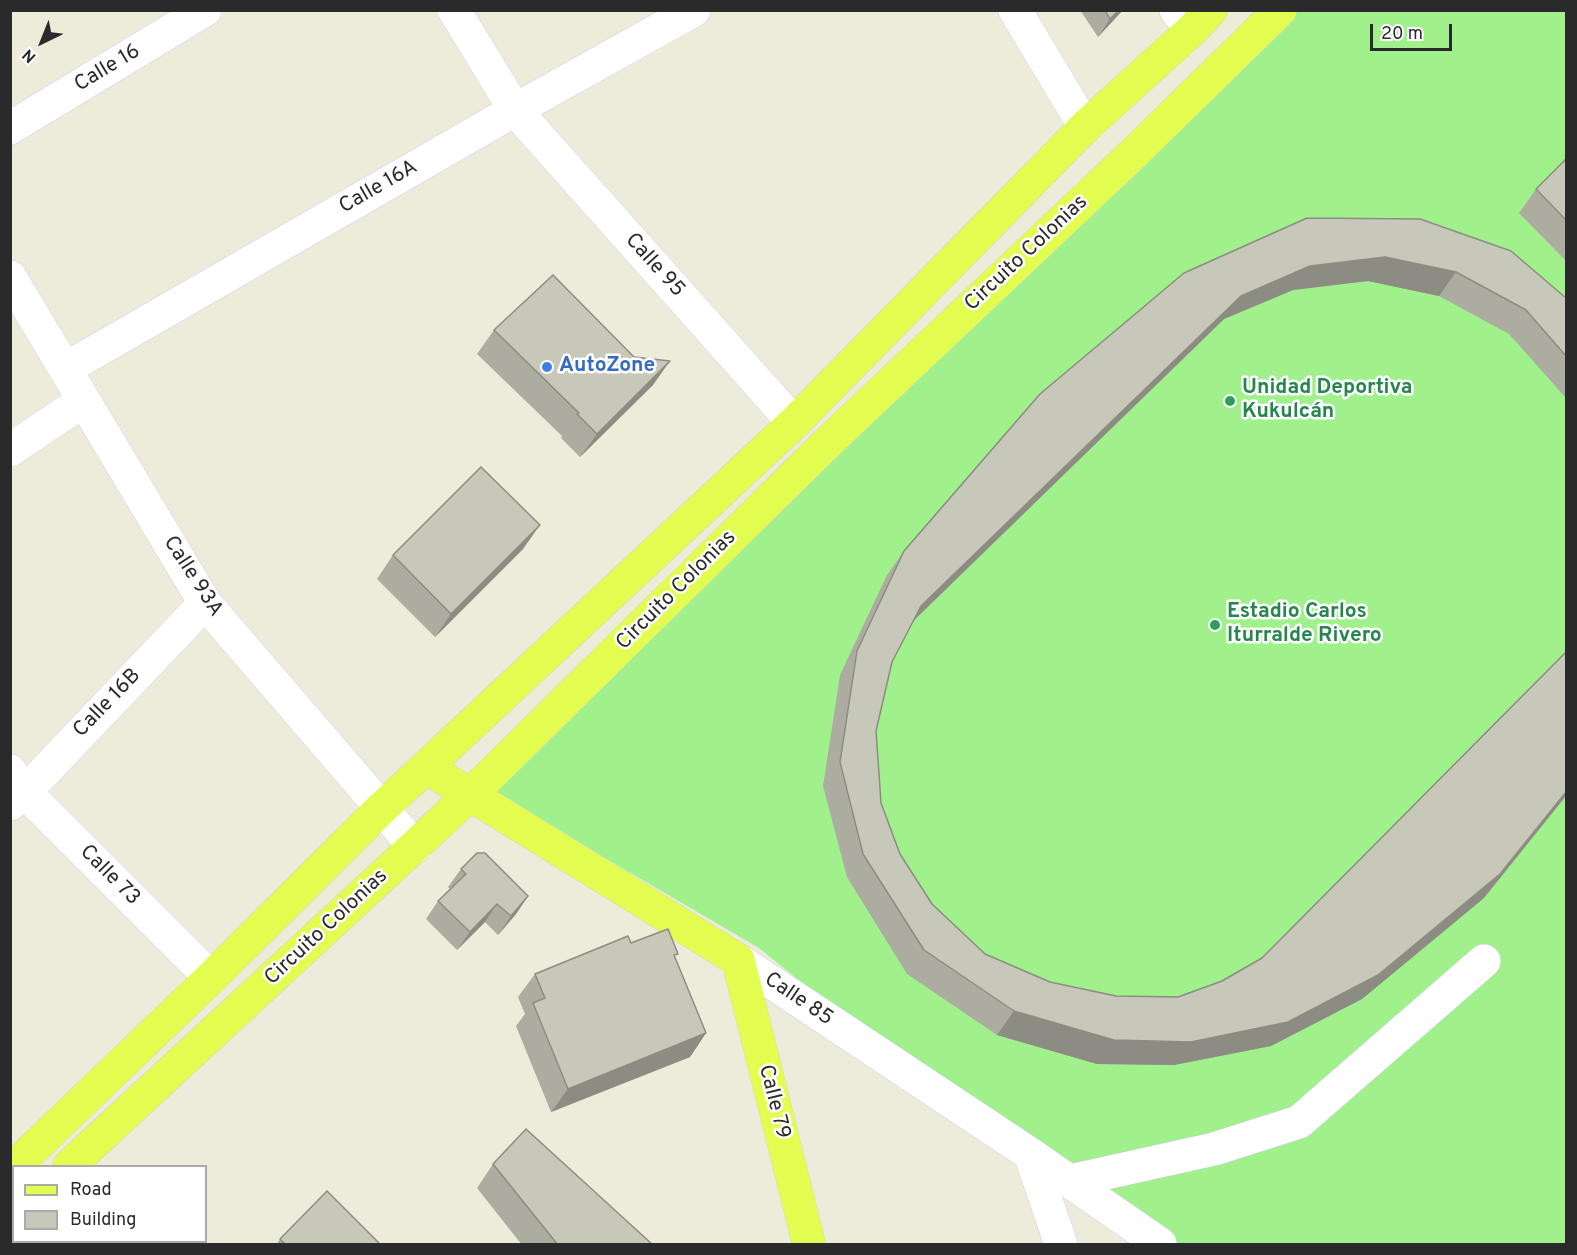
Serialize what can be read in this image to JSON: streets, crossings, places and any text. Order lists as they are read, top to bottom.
{
  "streets": {
    "main road": ["Circuito Colonias", "Calle 85", "Calle 79"],
    "street": [
      "Calle 16",
      "Calle 16A",
      "Calle 95",
      "Calle 93A",
      "Calle 16B",
      "Calle 73"
    ]
  },
  "crossings": [
    ["Calle 16A", "Calle 95"],
    ["Calle 16A", "Calle 93A"],
    ["Circuito Colonias", "Calle 95"],
    ["Circuito Colonias", "Calle 93A"],
    ["Circuito Colonias", "Calle 73"],
    ["Circuito Colonias", "Calle 85"],
    ["Calle 93A", "Calle 16B"],
    ["Calle 16B", "Calle 73"],
    ["Calle 85", "Calle 79"]
  ],
  "places": ["AutoZone", "Unidad Deportiva Kukulcán", "Estadio Carlos Iturralde Rivero"],
  "legend": ["Road", "Building"],
  "scale_bar": "20 m",
  "north": "bottom left"
}
